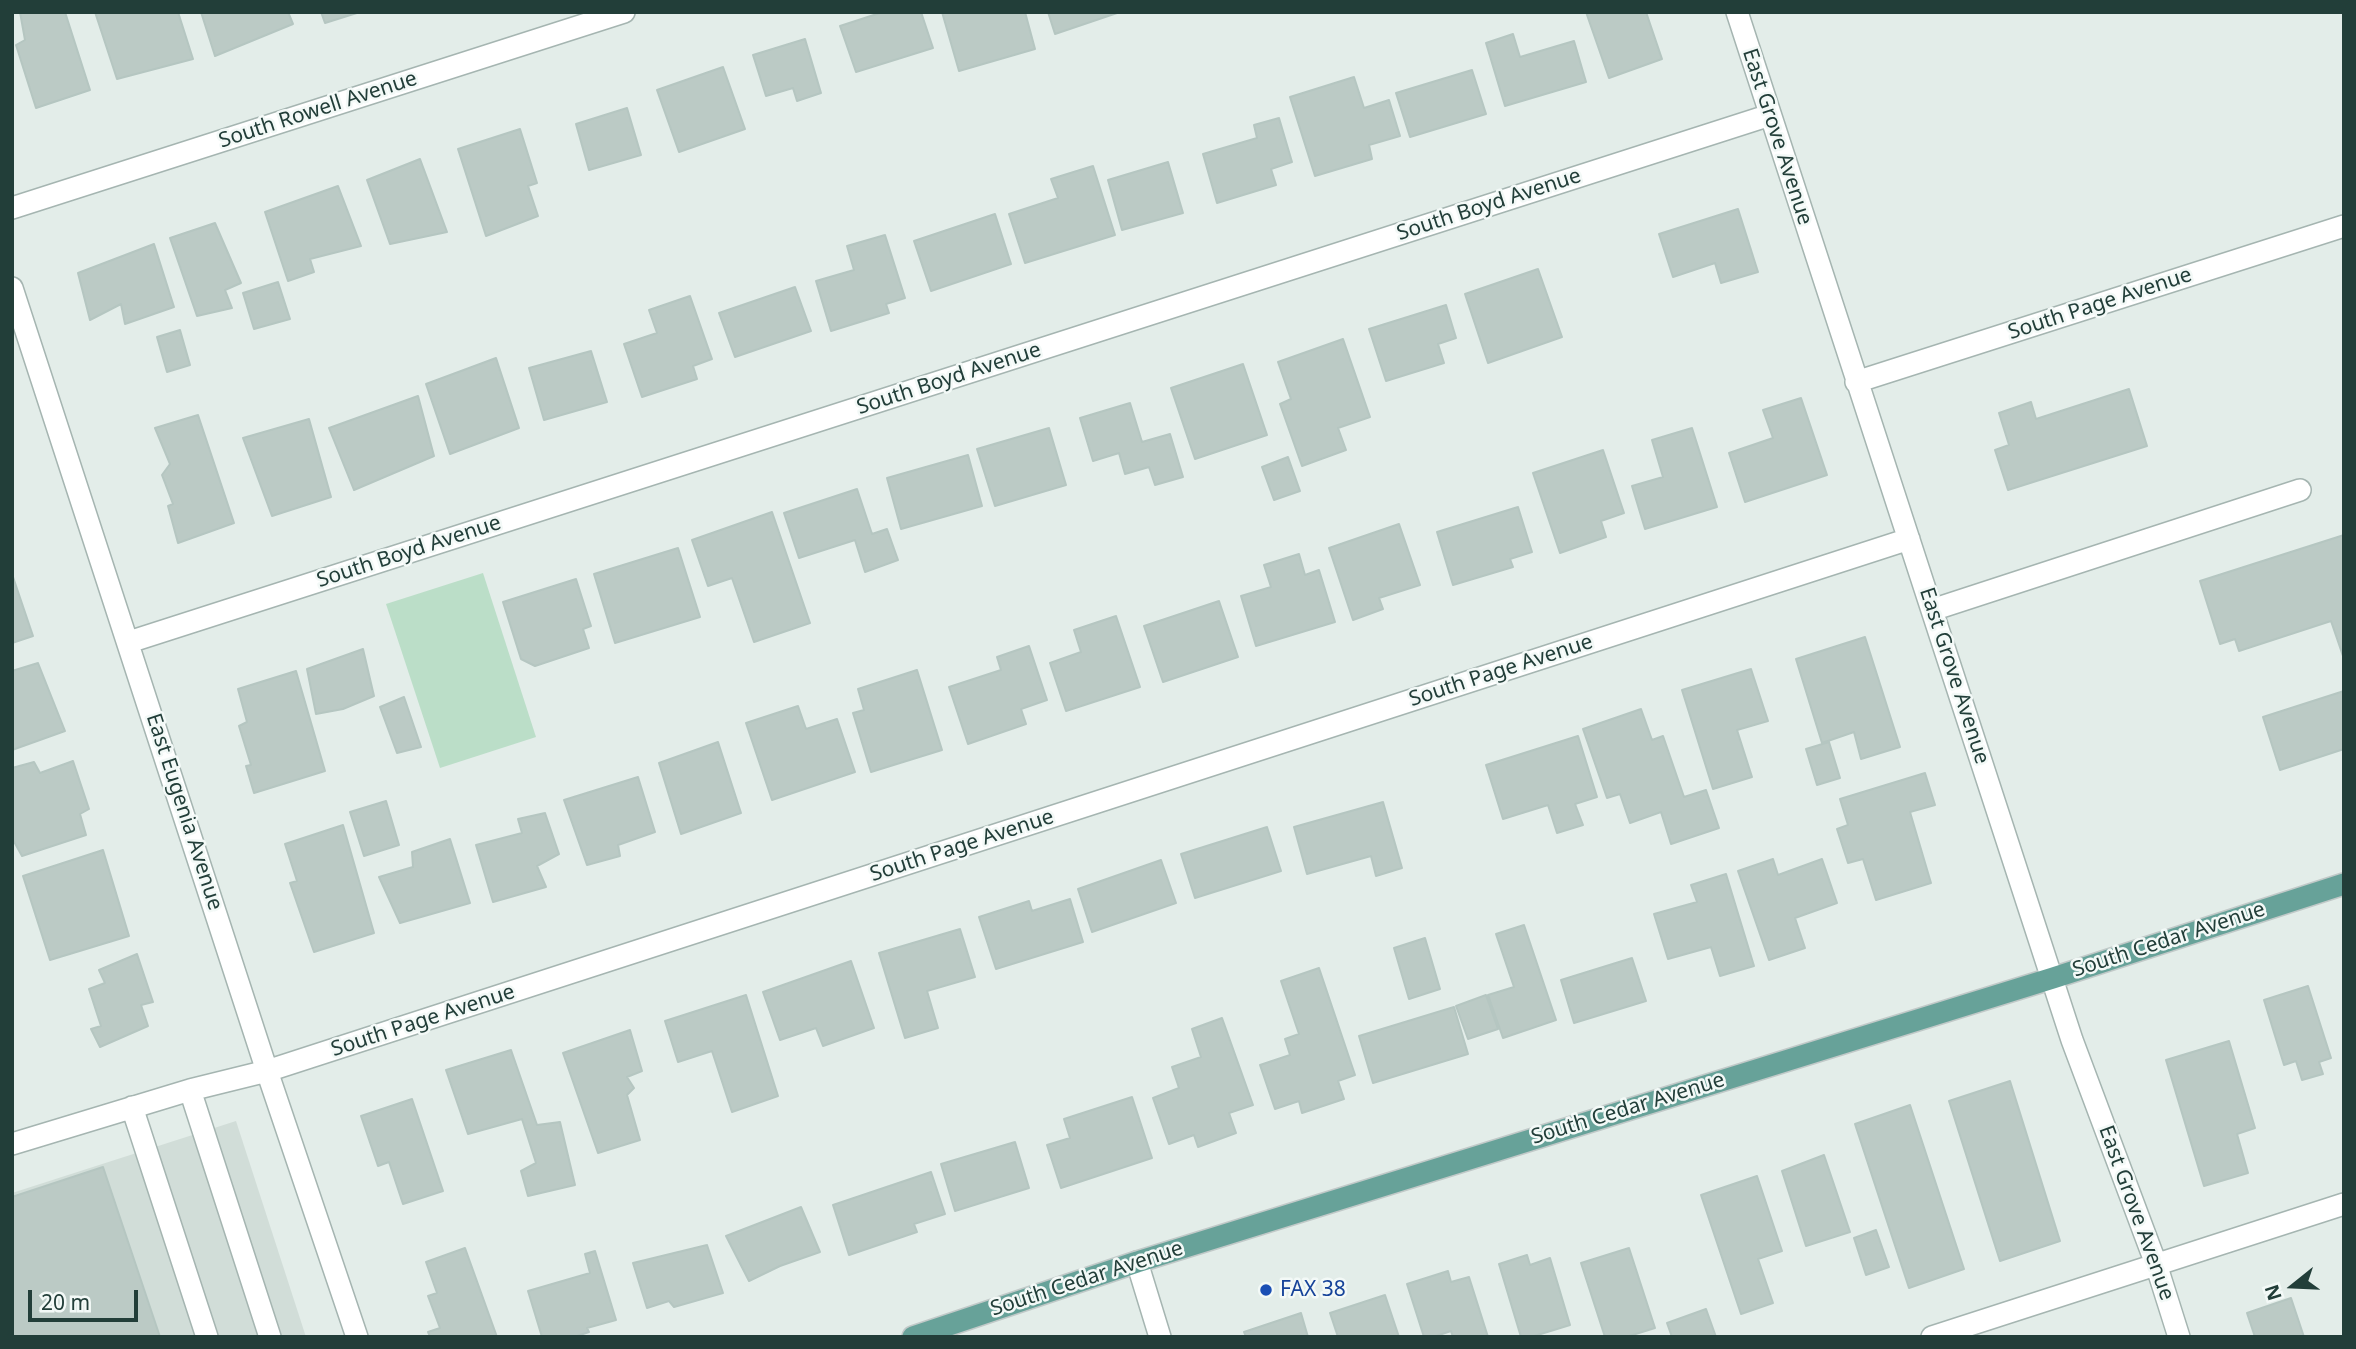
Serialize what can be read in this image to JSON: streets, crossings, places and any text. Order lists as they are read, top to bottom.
{
  "streets": {
    "main road": ["South Cedar Avenue"],
    "street": [
      "South Rowell Avenue",
      "East Grove Avenue",
      "South Boyd Avenue",
      "South Page Avenue",
      "East Eugenia Avenue"
    ]
  },
  "crossings": [
    ["East Grove Avenue", "South Boyd Avenue"],
    ["East Grove Avenue", "South Page Avenue"],
    ["East Grove Avenue", "South Cedar Avenue"],
    ["South Boyd Avenue", "East Eugenia Avenue"],
    ["South Page Avenue", "East Eugenia Avenue"]
  ],
  "places": ["FAX 38"],
  "scale_bar": "20 m",
  "north": "left"
}
